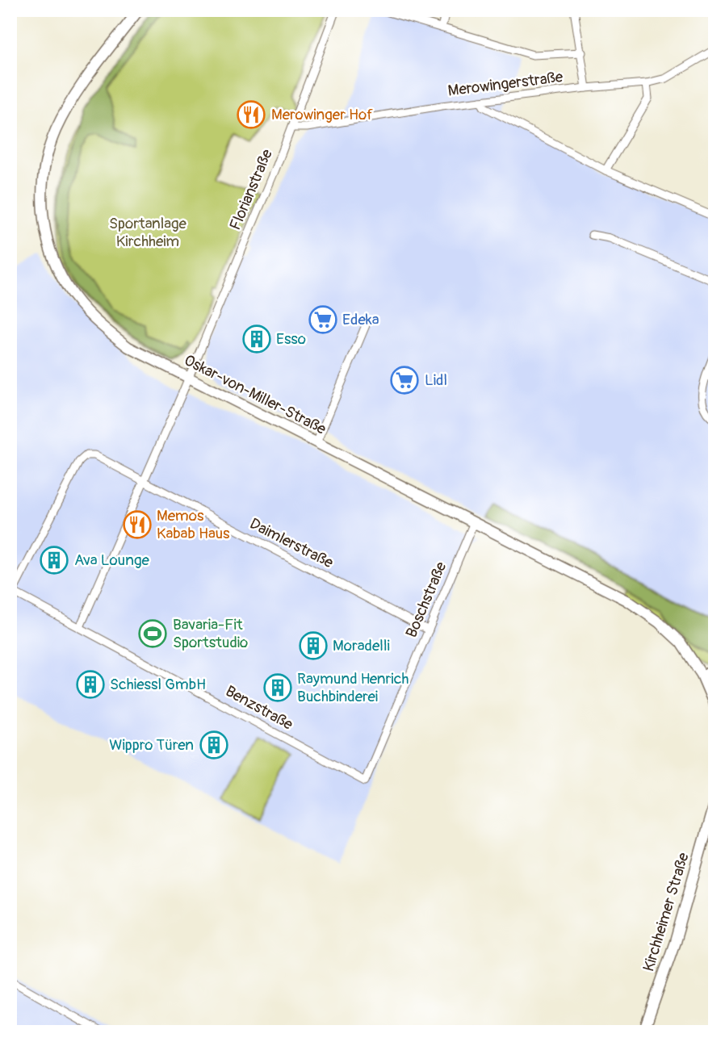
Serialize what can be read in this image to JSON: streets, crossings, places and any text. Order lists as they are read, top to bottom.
{
  "streets": {
    "main road": ["Oskar-von-Miller-Straße", "Kirchheimer Straße"],
    "street": [
      "Merowingerstraße",
      "Florianstraße",
      "Daimlerstraße",
      "Boschstraße",
      "Benzstraße"
    ]
  },
  "crossings": [
    ["Merowingerstraße", "Florianstraße"],
    ["Florianstraße", "Oskar-von-Miller-Straße"],
    ["Florianstraße", "Daimlerstraße"],
    ["Florianstraße", "Benzstraße"],
    ["Oskar-von-Miller-Straße", "Boschstraße"],
    ["Daimlerstraße", "Boschstraße"],
    ["Daimlerstraße", "Benzstraße"],
    ["Boschstraße", "Benzstraße"]
  ],
  "parks": ["Sportanlage Kirchheim"],
  "places": {
    "restaurant": ["Merowinger Hof", "Memos Kabab Haus"],
    "supermarket": ["Edeka", "Lidl"],
    "building": [
      "Esso",
      "Ava Lounge",
      "Moradelli",
      "Schiessl GmbH",
      "Raymund Henrich Buchbinderei",
      "Wippro Türen"
    ],
    "sports": ["Bavaria-Fit Sportstudio"]
  }
}
